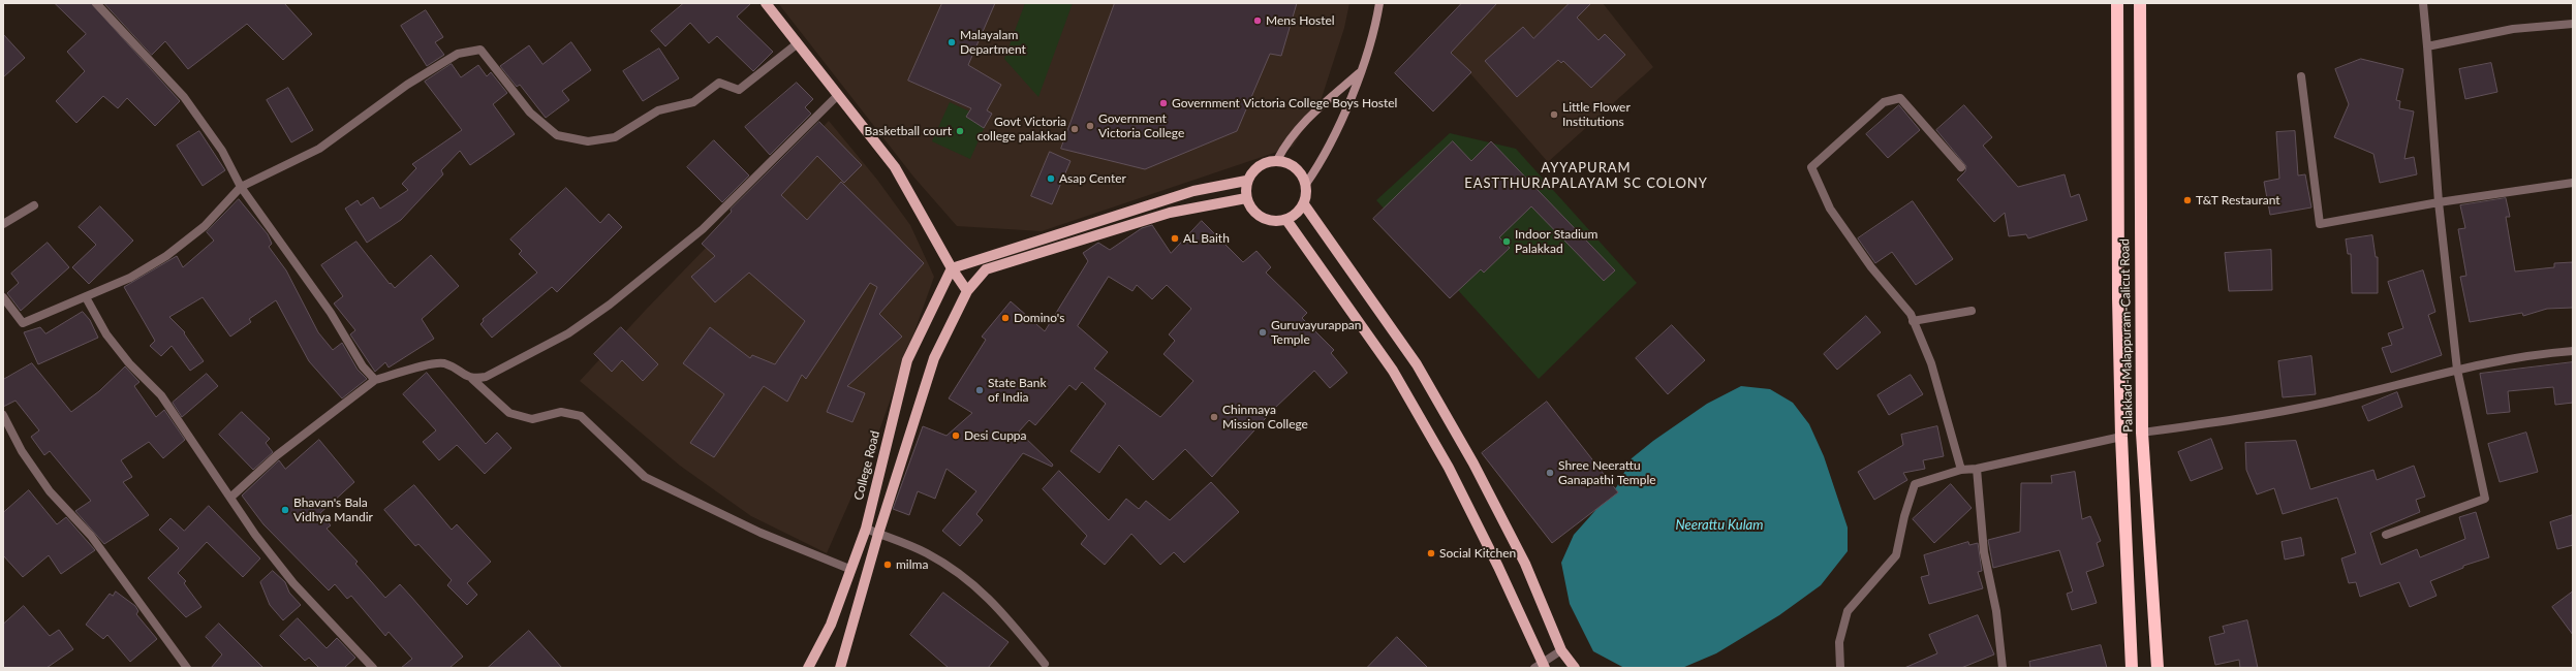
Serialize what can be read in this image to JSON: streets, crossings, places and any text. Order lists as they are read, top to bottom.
{
  "streets": {
    "highway": ["Palakkad-Malappuram-Calicut Road"],
    "main road": ["College Road"]
  },
  "districts": ["AYYAPURAM EASTTHURAPALAYAM SC COLONY"],
  "water": ["Neerattu Kulam"],
  "places": [
    "Mens Hostel",
    "Malayalam Department",
    "Government Victoria College Boys Hostel",
    "Little Flower Institutions",
    "Government Victoria College",
    "Govt Victoria college palakkad",
    "Basketball court",
    "Asap Center",
    "T&T Restaurant",
    "AL Baith",
    "Indoor Stadium Palakkad",
    "Domino's",
    "Guruvayurappan Temple",
    "State Bank of India",
    "Chinmaya Mission College",
    "Desi Cuppa",
    "Shree Neerattu Ganapathi Temple",
    "Bhavan's Bala Vidhya Mandir",
    "Social Kitchen",
    "milma"
  ]
}
